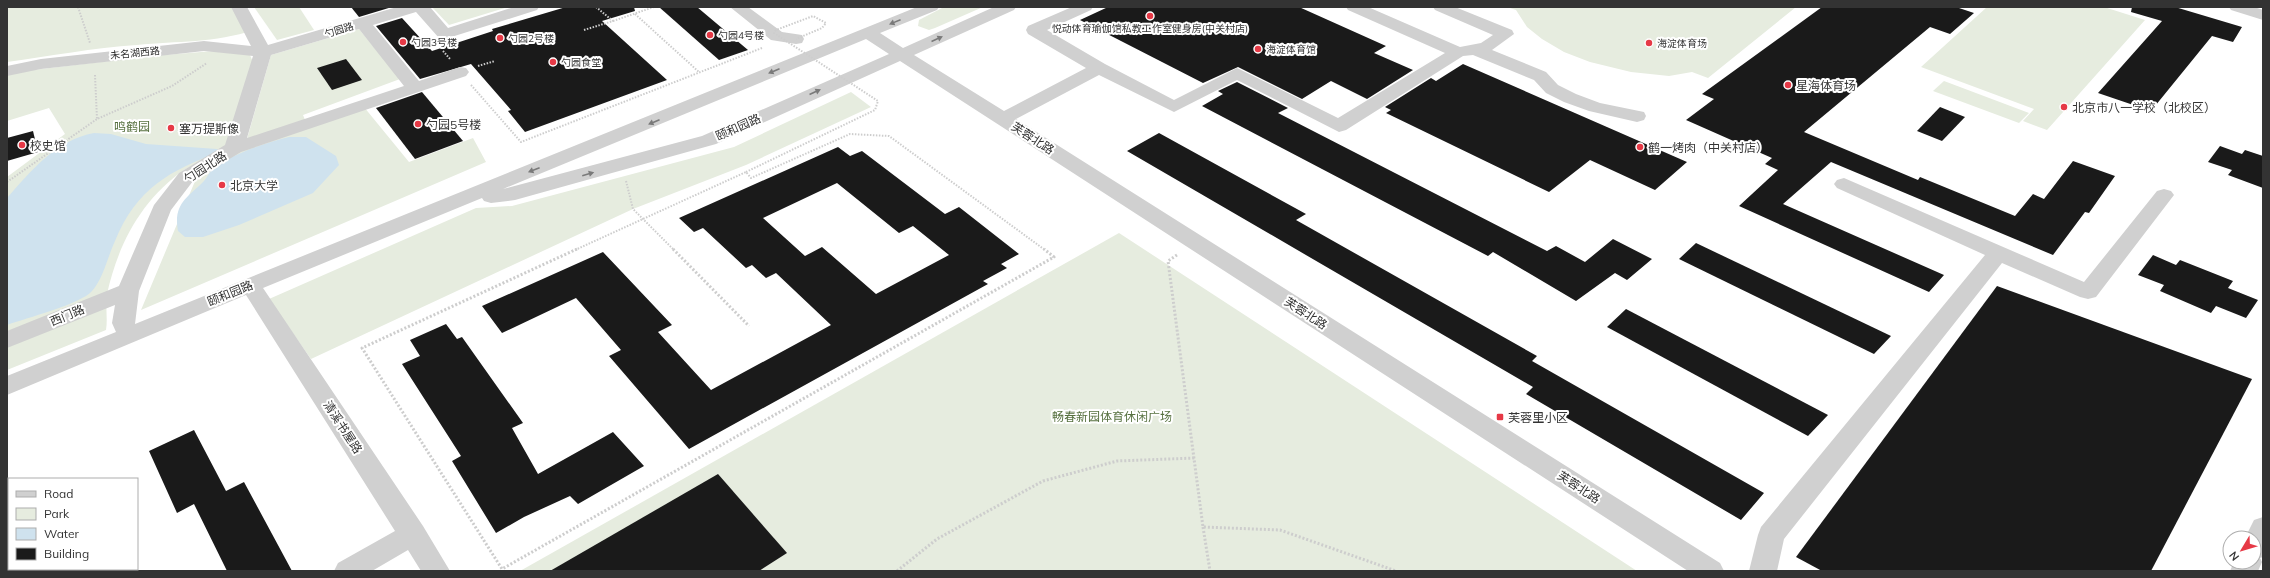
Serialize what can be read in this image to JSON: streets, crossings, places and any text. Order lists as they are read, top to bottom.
{
  "streets": {
    "street": [
      "勺园路",
      "未名湖西路",
      "颐和园路",
      "芙蓉北路",
      "勺园北路",
      "西门路",
      "清溪书屋路"
    ]
  },
  "crossings": [
    ["勺园路", "未名湖西路"],
    ["勺园路", "勺园北路"],
    ["未名湖西路", "勺园北路"],
    ["颐和园路", "芙蓉北路"],
    ["颐和园路", "勺园北路"],
    ["颐和园路", "清溪书屋路"],
    ["勺园北路", "西门路"]
  ],
  "parks": ["鸣鹤园", "畅春新园体育休闲广场"],
  "places": {
    "other": [
      "悦动体育瑜伽馆私教工作室健身房(中关村店)",
      "勺园4号楼",
      "勺园2号楼",
      "勺园3号楼",
      "海淀体育场",
      "海淀体育馆",
      "勺园食堂",
      "星海体育场",
      "北京市八一学校（北校区）",
      "勺园5号楼",
      "塞万提斯像",
      "校史馆",
      "鹤一烤肉（中关村店）",
      "北京大学"
    ],
    "transit": ["芙蓉里小区"]
  },
  "legend": [
    "Road",
    "Park",
    "Water",
    "Building"
  ],
  "north": "bottom left"
}
